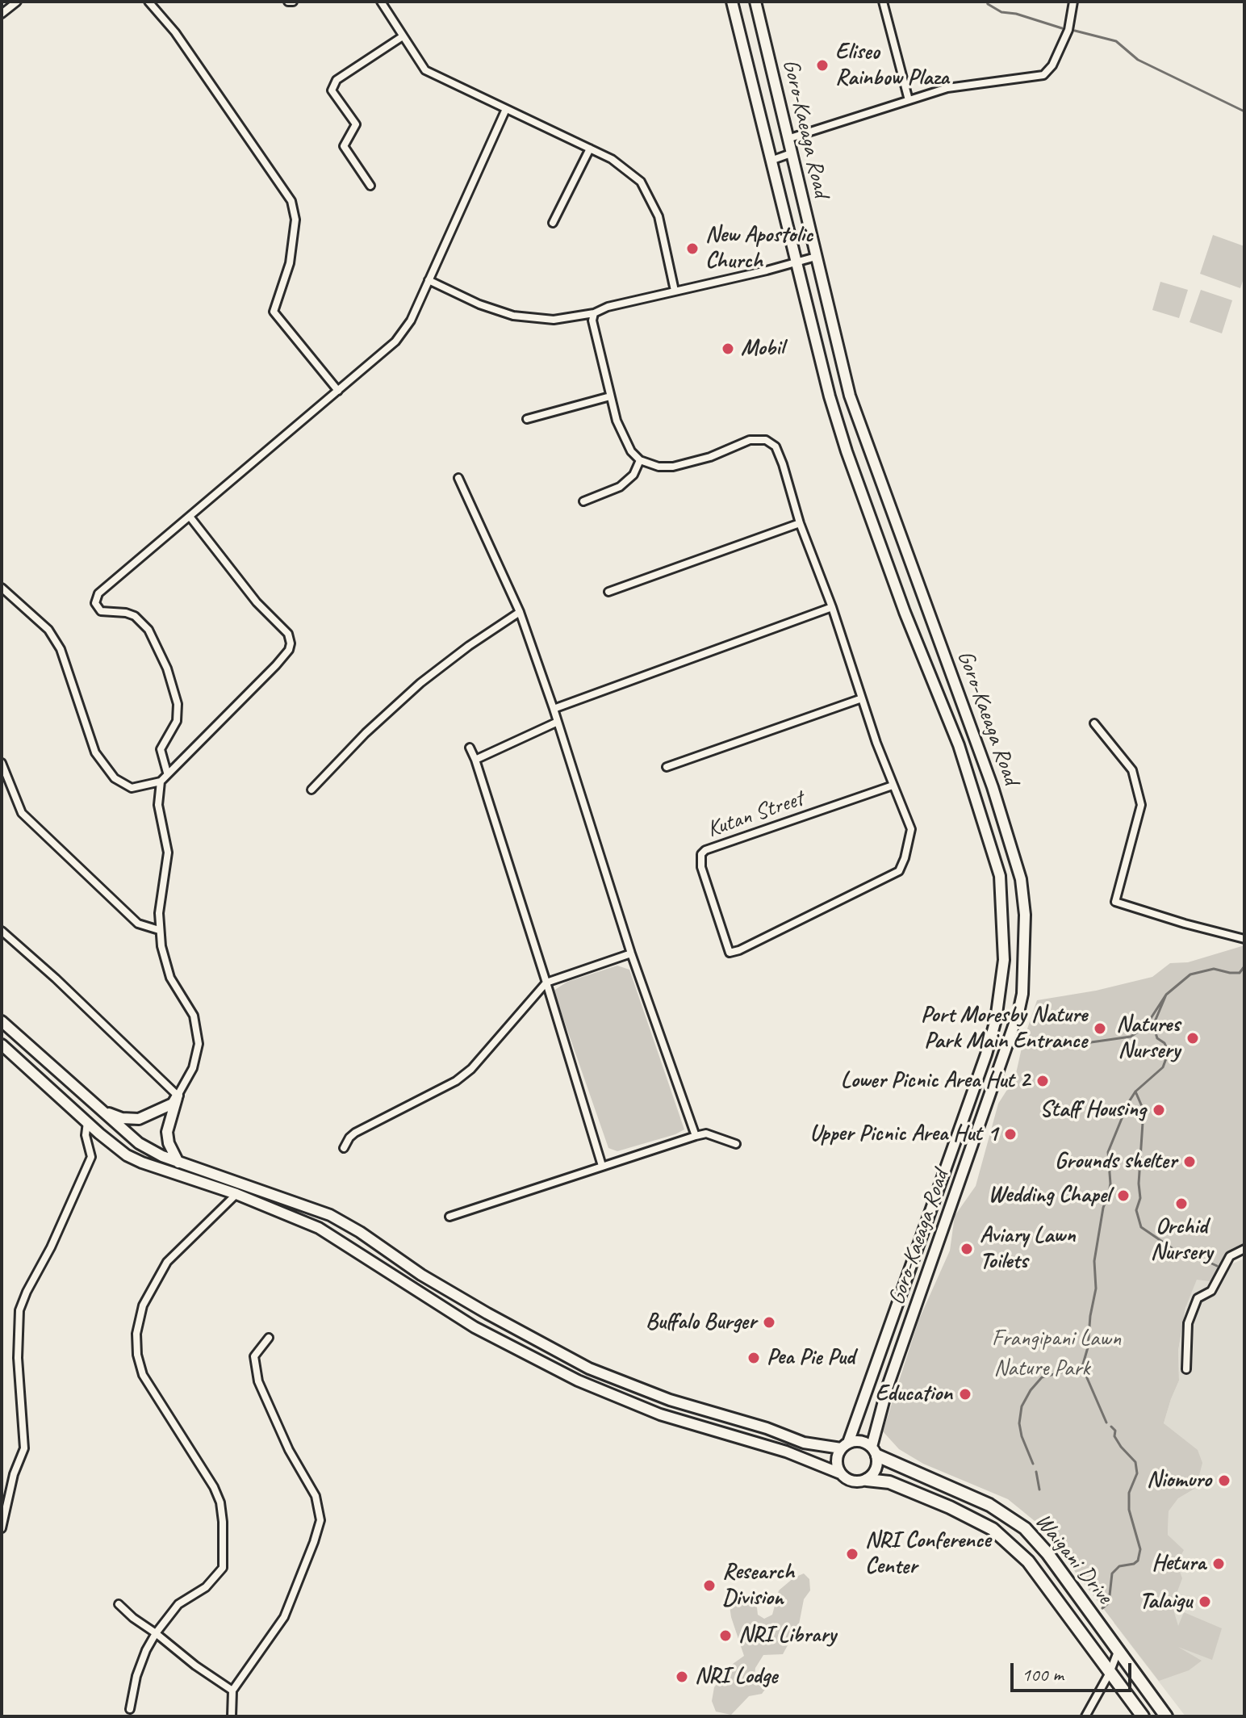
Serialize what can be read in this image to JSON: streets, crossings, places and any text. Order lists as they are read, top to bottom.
{
  "streets": {
    "highway": ["Waigani Drive"],
    "main road": ["Goro-Kaeaga Road"],
    "street": ["Kutan Street"]
  },
  "crossings": [
    ["Goro-Kaeaga Road", "Waigani Drive"]
  ],
  "parks": ["Frangipani Lawn", "Nature Park"],
  "places": [
    "Eliseo Rainbow Plaza",
    "New Apostolic Church",
    "Mobil",
    "Port Moresby Nature Park Main Entrance",
    "Natures Nursery",
    "Lower Picnic Area Hut 2",
    "Staff Housing",
    "Upper Picnic Area Hut 1",
    "Grounds shelter",
    "Wedding Chapel",
    "Orchid Nursery",
    "Aviary Lawn Toilets",
    "Buffalo Burger",
    "Pea Pie Pud",
    "Education",
    "Niomuro",
    "NRI Conference Center",
    "Hetura",
    "Research Division",
    "Talaigu",
    "NRI Library",
    "NRI Lodge"
  ],
  "scale_bar": "100 m"
}
